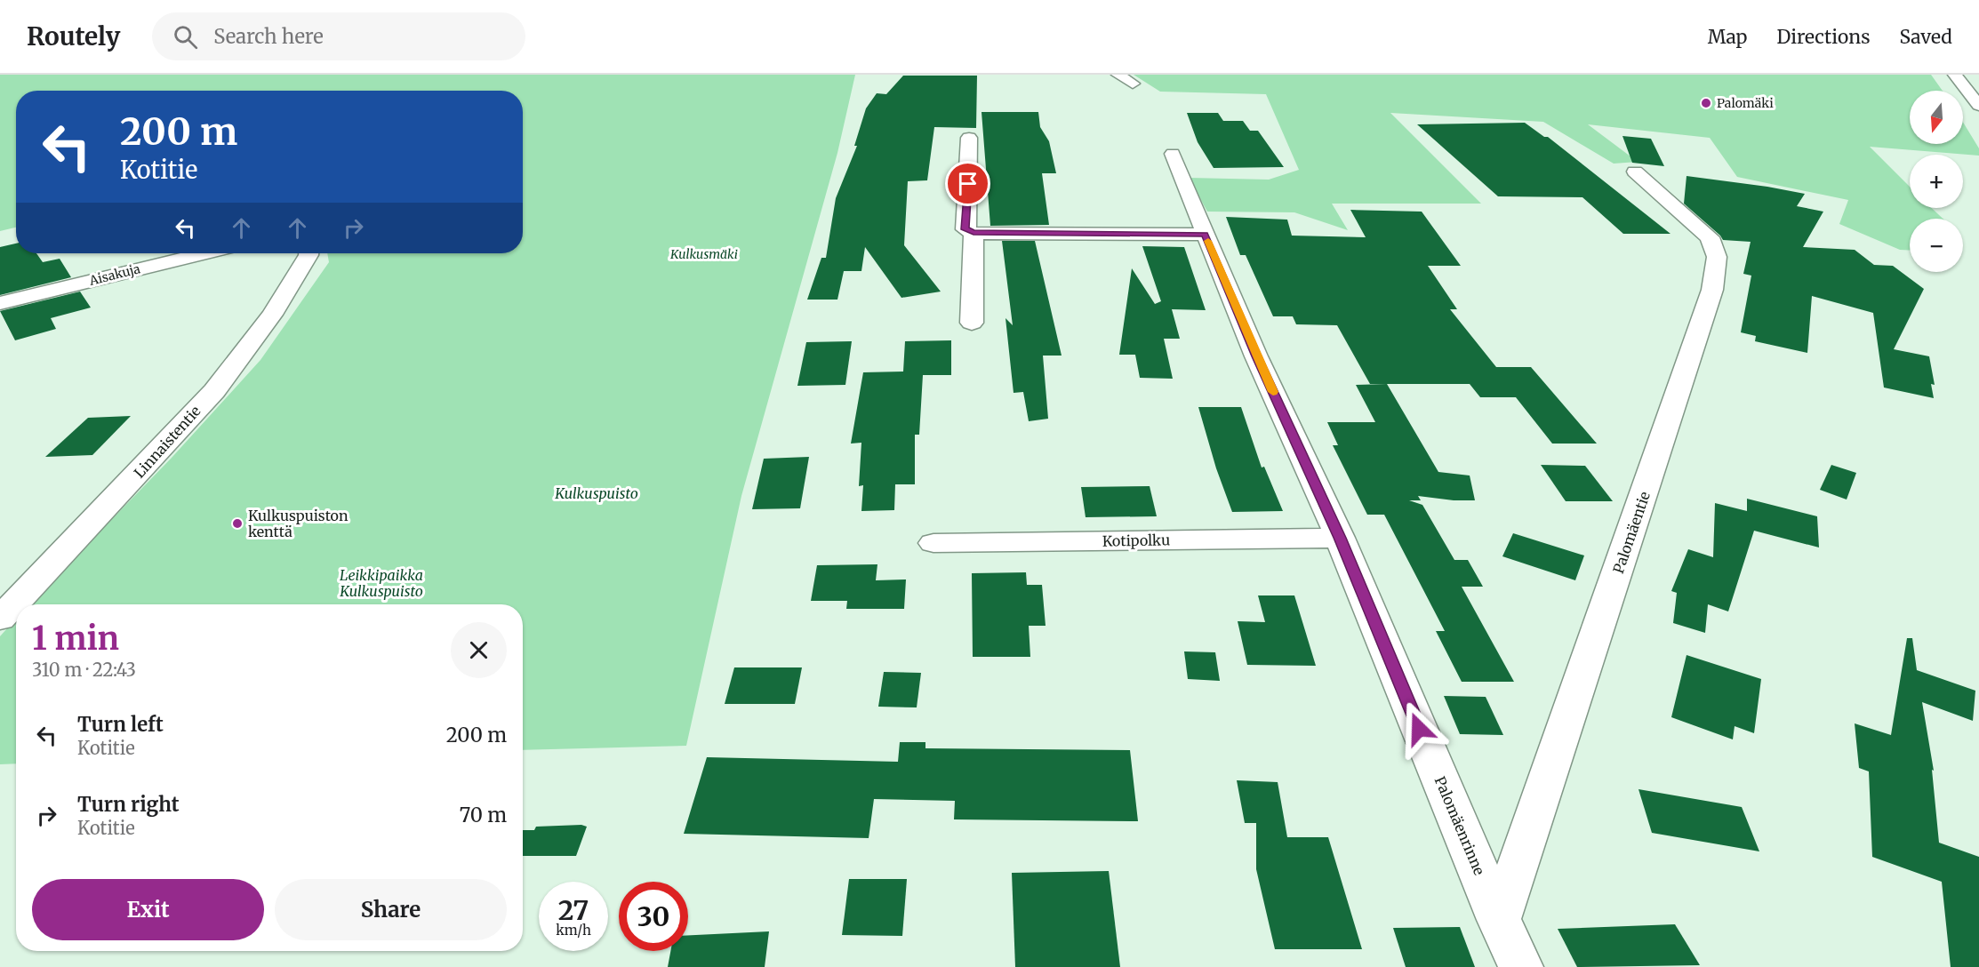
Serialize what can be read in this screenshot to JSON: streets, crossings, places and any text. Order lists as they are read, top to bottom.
{
  "streets": {
    "street": [
      "Aisakuja",
      "Linnaistentie",
      "Palomäentie",
      "Kotipolku",
      "Palomäenrinne"
    ]
  },
  "crossings": [
    ["Palomäentie", "Palomäenrinne"],
    ["Kotipolku", "Palomäenrinne"]
  ],
  "parks": ["Kulkusmäki", "Kulkuspuisto", "Leikkipaikka Kulkuspuisto"],
  "places": ["Palomäki", "Kulkuspuiston kenttä"],
  "north": "bottom",
  "page": {
    "header": "Routely",
    "search": "Search here",
    "nav": ["Map", "Directions", "Saved"],
    "map_buttons": ["+", "−"],
    "turn": ["200 m", "Kotitie"],
    "heading": ["1 min", "310 m · 22:43"],
    "list": [
      {
        "name": "Turn left",
        "note": "Kotitie",
        "value": "200 m"
      },
      {
        "name": "Turn right",
        "note": "Kotitie",
        "value": "70 m"
      }
    ],
    "buttons": ["Exit", "Share"],
    "speed": "27 km/h",
    "limit": "30"
  }
}
